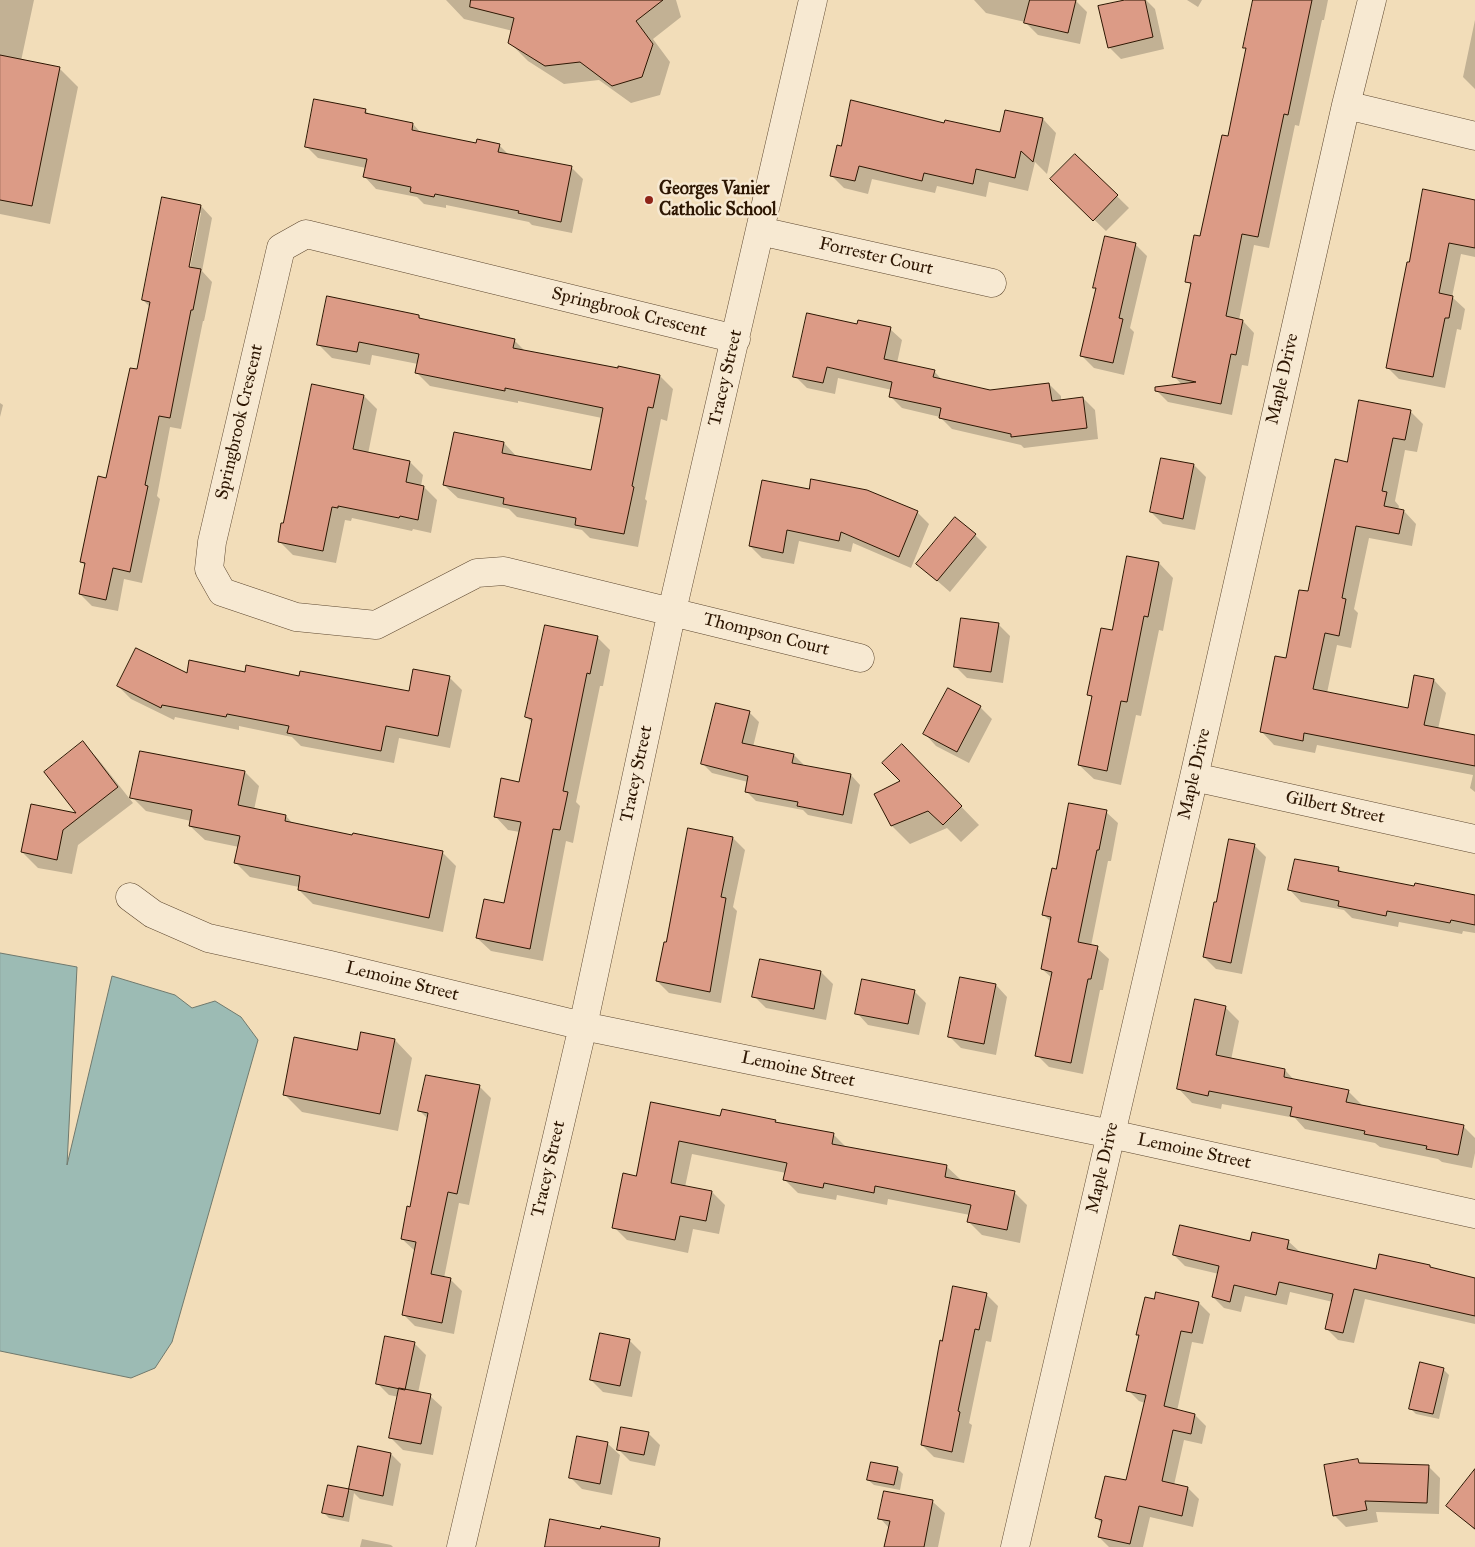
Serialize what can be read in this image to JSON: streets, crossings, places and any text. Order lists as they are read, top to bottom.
{
  "streets": {
    "street": [
      "Forrester Court",
      "Springbrook Crescent",
      "Tracey Street",
      "Maple Drive",
      "Thompson Court",
      "Gilbert Street",
      "Lemoine Street"
    ]
  },
  "crossings": [
    ["Forrester Court", "Tracey Street"],
    ["Springbrook Crescent", "Tracey Street"],
    ["Springbrook Crescent", "Thompson Court"],
    ["Tracey Street", "Thompson Court"],
    ["Tracey Street", "Lemoine Street"],
    ["Maple Drive", "Gilbert Street"],
    ["Maple Drive", "Lemoine Street"]
  ],
  "places": ["Georges Vanier Catholic School"]
}
